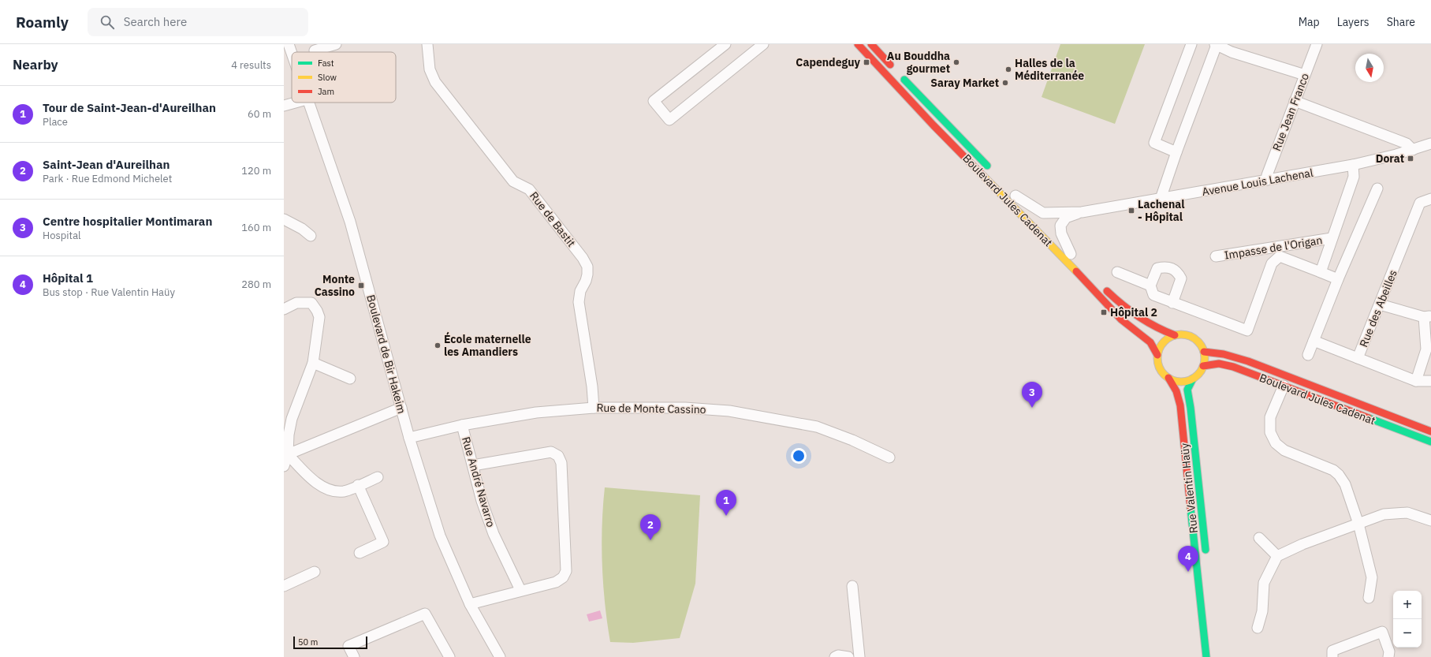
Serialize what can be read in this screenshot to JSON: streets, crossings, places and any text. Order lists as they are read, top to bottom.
{
  "streets": {
    "street": [
      "Rue Jean Franco",
      "Avenue Louis Lachenal",
      "Boulevard Jules Cadenat",
      "Rue de Bastit",
      "Impasse de l'Origan",
      "Rue des Abeilles",
      "Boulevard de Bir Hakeim",
      "Rue de Monte Cassino",
      "Rue André Navarro",
      "Rue Valentin Haüy"
    ]
  },
  "crossings": [
    ["Rue Jean Franco", "Avenue Louis Lachenal"],
    ["Avenue Louis Lachenal", "Boulevard Jules Cadenat"],
    ["Boulevard Jules Cadenat", "Rue Valentin Haüy"],
    ["Rue de Bastit", "Rue de Monte Cassino"],
    ["Boulevard de Bir Hakeim", "Rue de Monte Cassino"],
    ["Rue de Monte Cassino", "Rue André Navarro"]
  ],
  "places": {
    "transit": [
      "Capendeguy",
      "Dorat",
      "Lachenal - Hôpital",
      "Monte Cassino",
      "Hôpital 2"
    ],
    "other": [
      "Au Bouddha gourmet",
      "Halles de la Méditerranée",
      "Saray Market",
      "École maternelle les Amandiers"
    ]
  },
  "legend": ["Fast", "Slow", "Jam"],
  "scale_bar": "50 m",
  "north": "bottom",
  "page": {
    "header": "Roamly",
    "search": "Search here",
    "nav": ["Map", "Layers", "Share"],
    "heading": ["Nearby", "4 results"],
    "list": [
      {
        "mark": "1",
        "name": "Tour de Saint-Jean-d'Aureilhan",
        "note": "Place",
        "value": "60 m"
      },
      {
        "mark": "2",
        "name": "Saint-Jean d'Aureilhan",
        "note": "Park · Rue Edmond Michelet",
        "value": "120 m"
      },
      {
        "mark": "3",
        "name": "Centre hospitalier Montimaran",
        "note": "Hospital",
        "value": "160 m"
      },
      {
        "mark": "4",
        "name": "Hôpital 1",
        "note": "Bus stop · Rue Valentin Haüy",
        "value": "280 m"
      }
    ],
    "pins": [
      "3",
      "1",
      "2",
      "4"
    ],
    "map_buttons": ["+", "−"],
    "scale": "50 m"
  }
}
